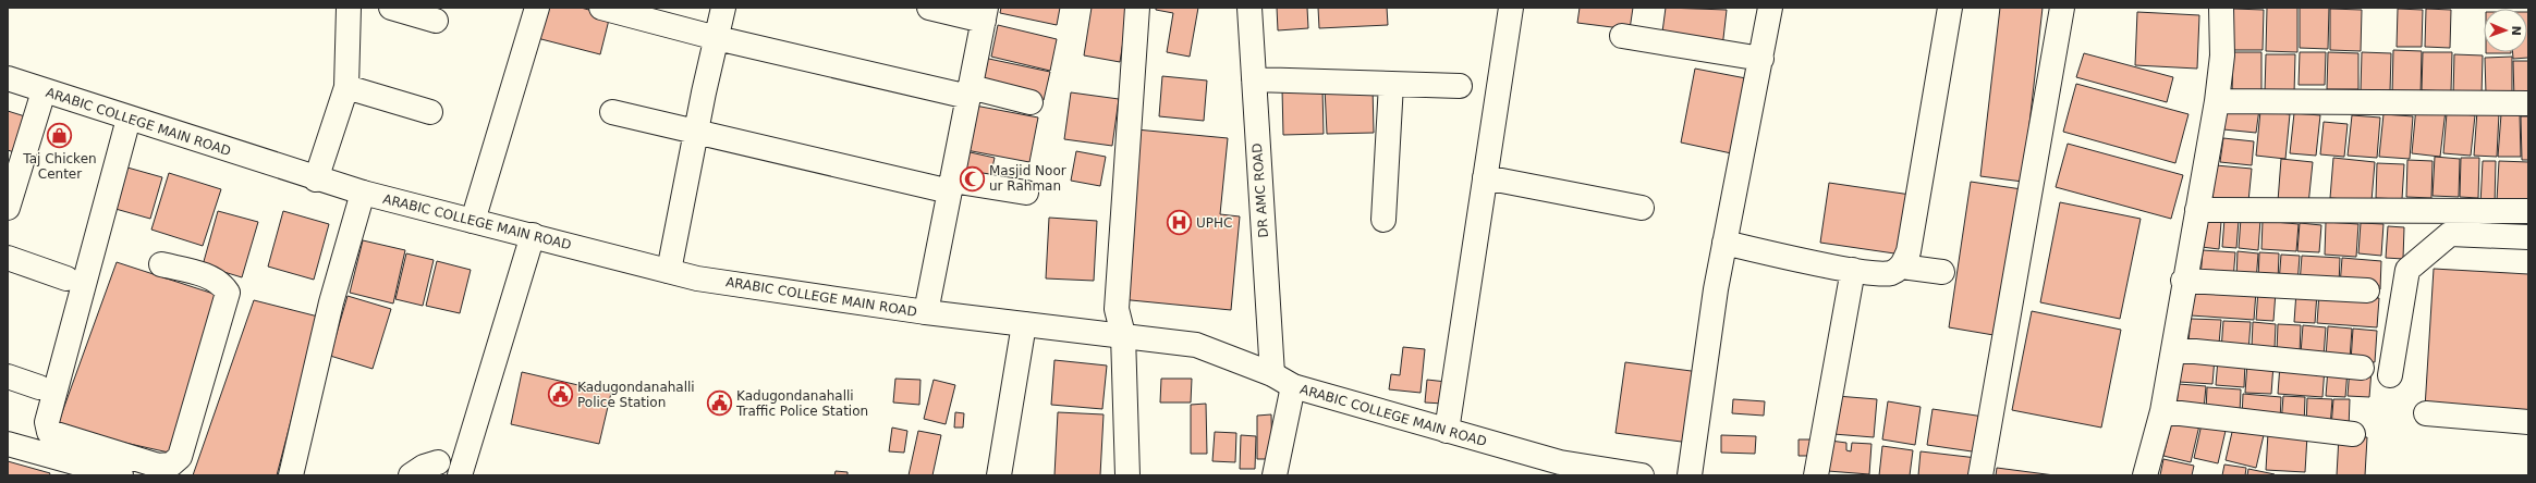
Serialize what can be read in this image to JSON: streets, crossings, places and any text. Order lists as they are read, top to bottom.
{
  "streets": {
    "street": ["ARABIC COLLEGE MAIN ROAD", "DR AMC ROAD"]
  },
  "crossings": [
    ["ARABIC COLLEGE MAIN ROAD", "DR AMC ROAD"]
  ],
  "places": {
    "shop": ["Taj Chicken Center"],
    "mosque": ["Masjid Noor ur Rahman"],
    "hospital": ["UPHC"],
    "public building": ["Kadugondanahalli Police Station", "Kadugondanahalli Traffic Police Station"]
  },
  "north": "right"
}
